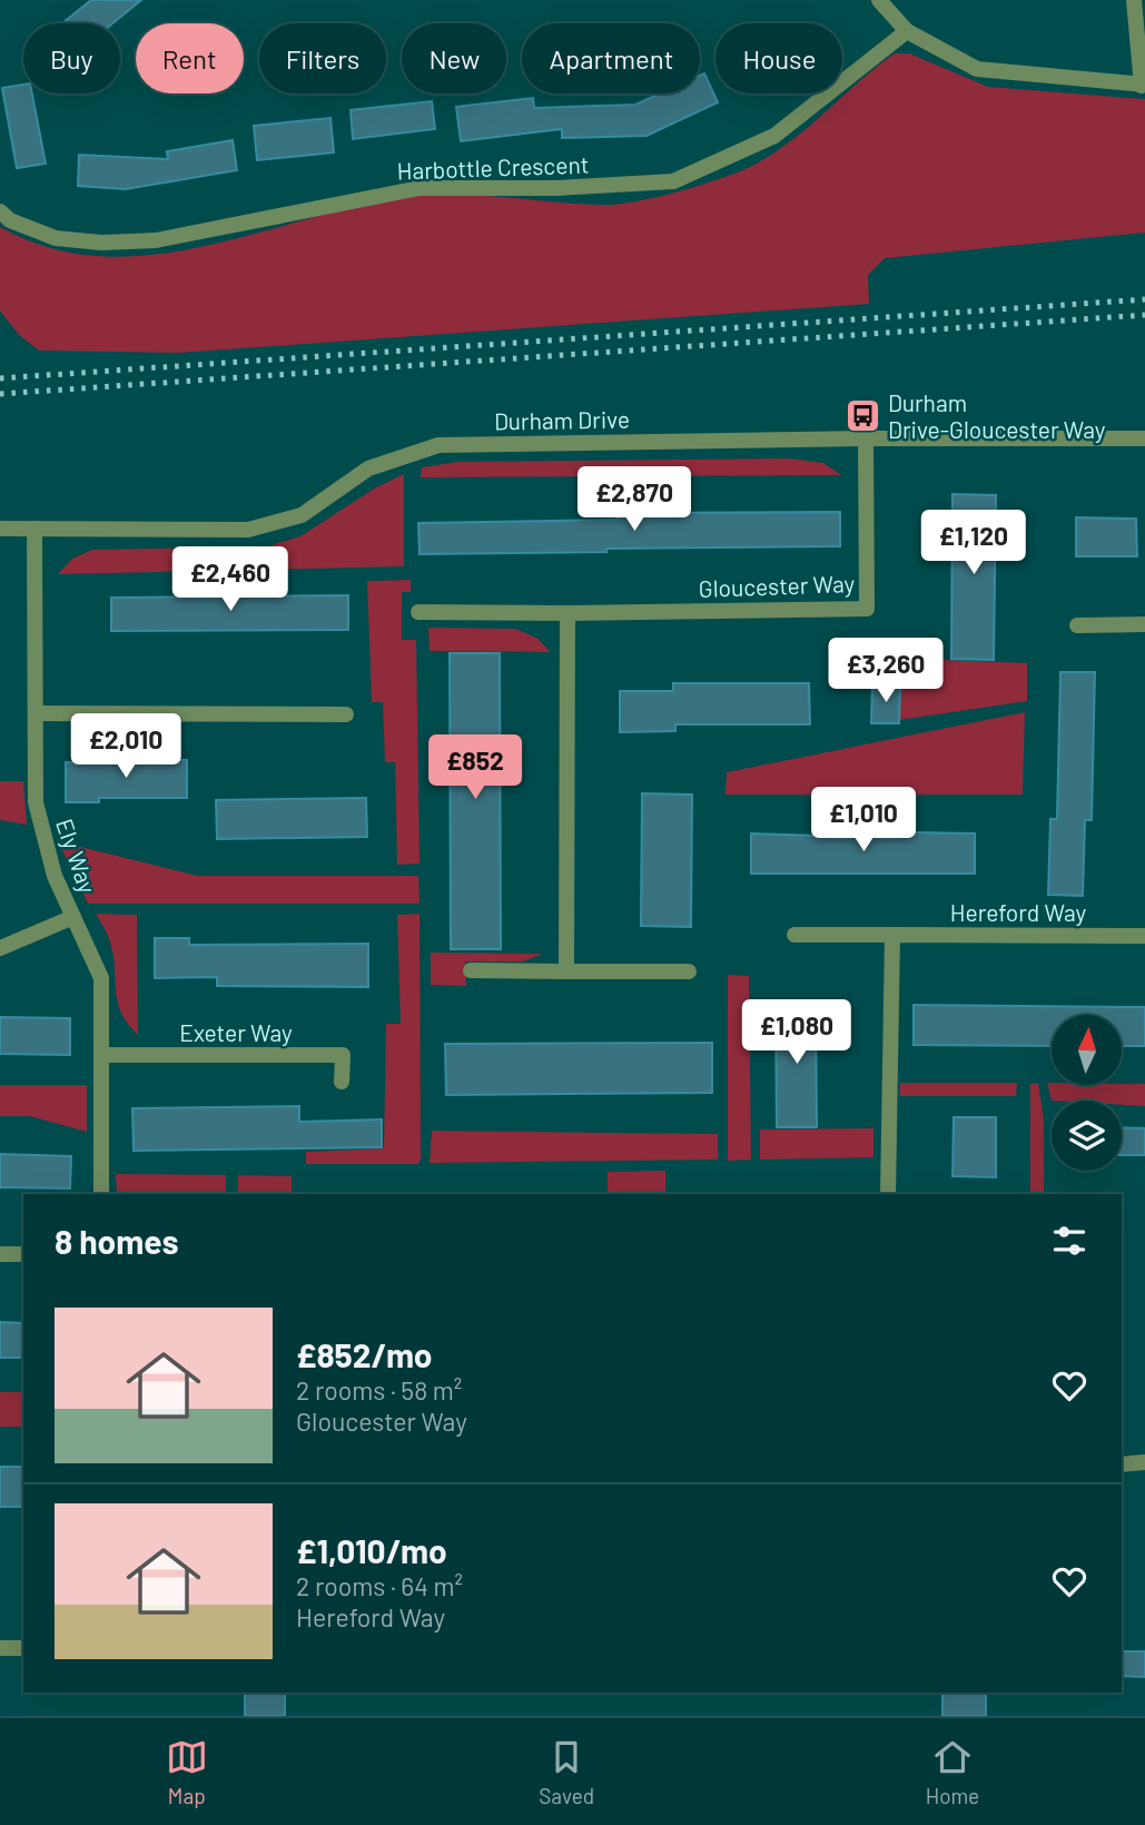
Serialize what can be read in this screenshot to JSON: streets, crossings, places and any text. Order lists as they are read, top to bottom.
{
  "streets": {
    "street": [
      "Harbottle Crescent",
      "Durham Drive",
      "Gloucester Way",
      "Ely Way",
      "Hereford Way",
      "Exeter Way"
    ]
  },
  "crossings": [
    ["Durham Drive", "Gloucester Way"],
    ["Durham Drive", "Ely Way"],
    ["Ely Way", "Exeter Way"]
  ],
  "places": {
    "bus stop": ["Durham Drive-Gloucester Way"]
  },
  "north": "top",
  "page": {
    "chip": [
      "Buy",
      "Rent",
      "Filters",
      "New",
      "Apartment",
      "House"
    ],
    "price": [
      "£2,870",
      "£1,120",
      "£2,460",
      "£3,260",
      "£2,010",
      "£852",
      "£1,010",
      "£1,080"
    ],
    "heading": "8 homes",
    "list": [
      {
        "name": "£852/mo",
        "note": "2 rooms · 58 m² · Gloucester Way"
      },
      {
        "name": "£1,010/mo",
        "note": "2 rooms · 64 m² · Hereford Way"
      }
    ],
    "tabs": ["Map", "Saved", "Home"]
  }
}
